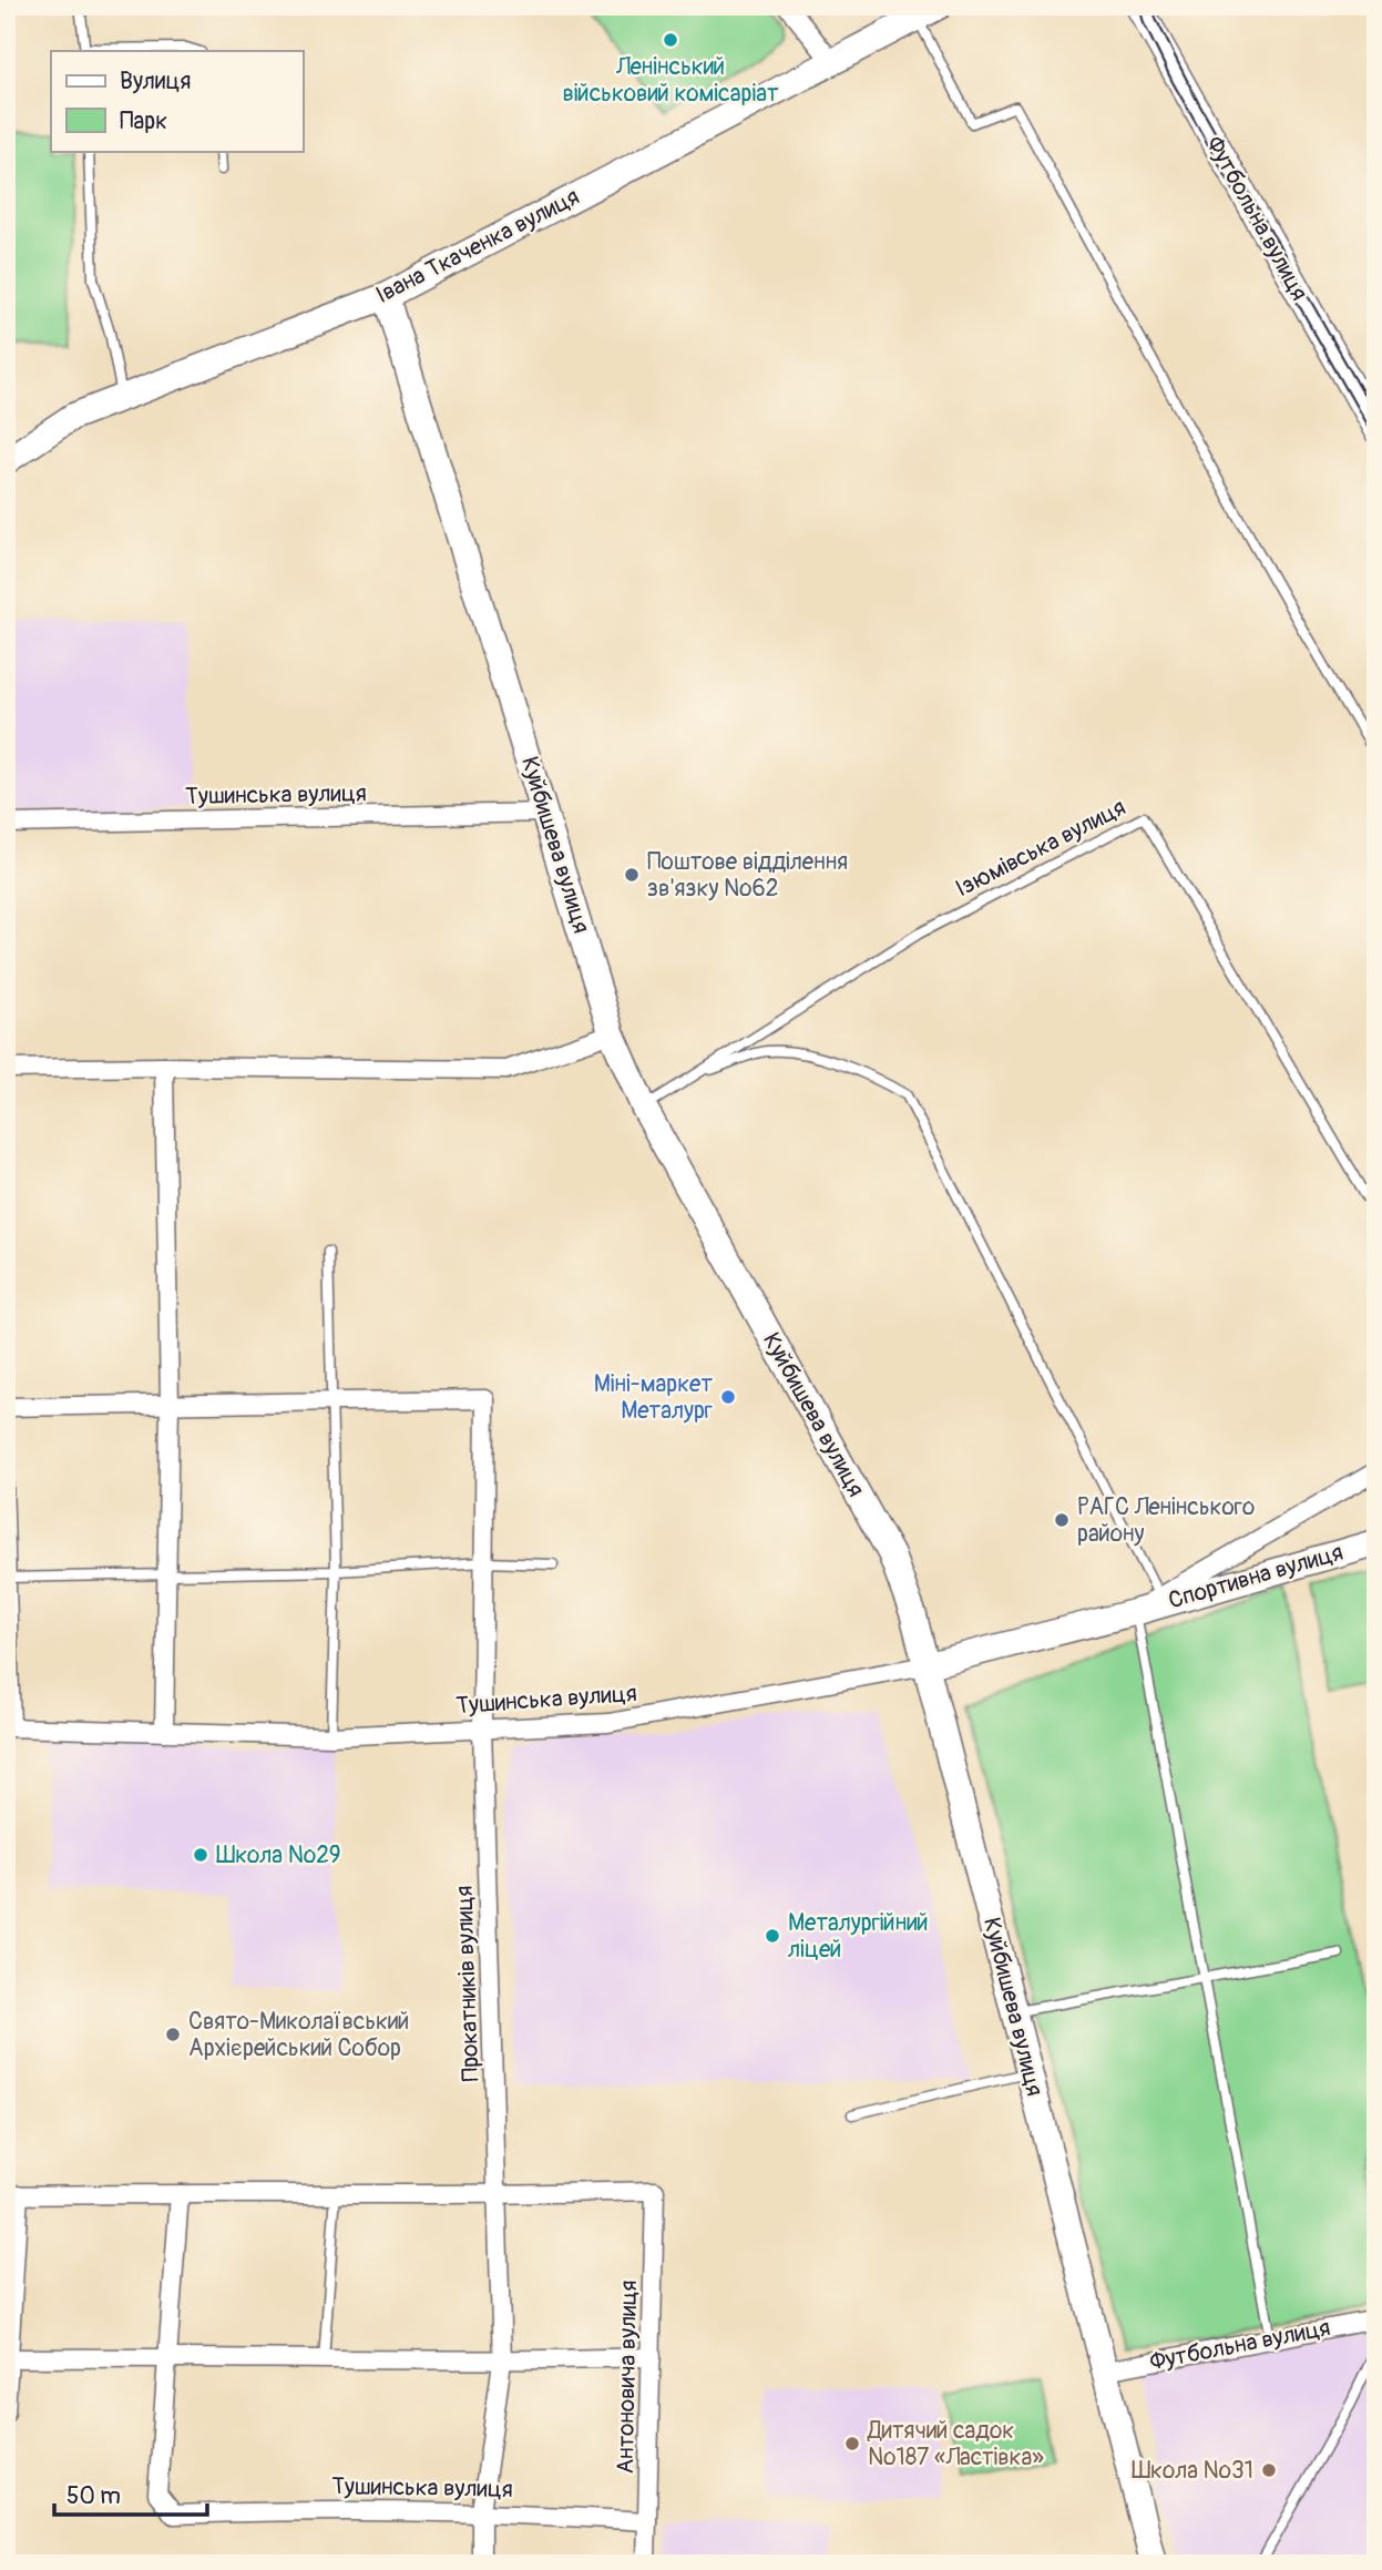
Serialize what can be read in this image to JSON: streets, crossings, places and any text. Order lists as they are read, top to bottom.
{
  "streets": {
    "main road": [
      "Футбольна вулиця",
      "Івана Ткаченка вулиця",
      "Куйбишева вулиця",
      "Спортивна вулиця"
    ],
    "street": ["Тушинська вулиця", "Прокатників вулиця", "Антоновича вулиця"],
    "lane": ["Ізюмівська вулиця"]
  },
  "crossings": [
    ["Футбольна вулиця", "Куйбишева вулиця"],
    ["Івана Ткаченка вулиця", "Куйбишева вулиця"],
    ["Тушинська вулиця", "Куйбишева вулиця"],
    ["Тушинська вулиця", "Спортивна вулиця"],
    ["Тушинська вулиця", "Прокатників вулиця"],
    ["Тушинська вулиця", "Антоновича вулиця"],
    ["Куйбишева вулиця", "Ізюмівська вулиця"],
    ["Куйбишева вулиця", "Спортивна вулиця"],
    ["Прокатників вулиця", "Антоновича вулиця"]
  ],
  "places": [
    "Ленінський військовий комісаріат",
    "Поштове відділення зв'язку №62",
    "Міні-маркет Металург",
    "РАГС Ленінського району",
    "Школа №29",
    "Металургійний ліцей",
    "Свято-Миколаївський Архієрейський Собор",
    "Дитячий садок №187 «Ластівка»",
    "Школа №31"
  ],
  "legend": ["Вулиця", "Парк"],
  "scale_bar": "50 m"
}
